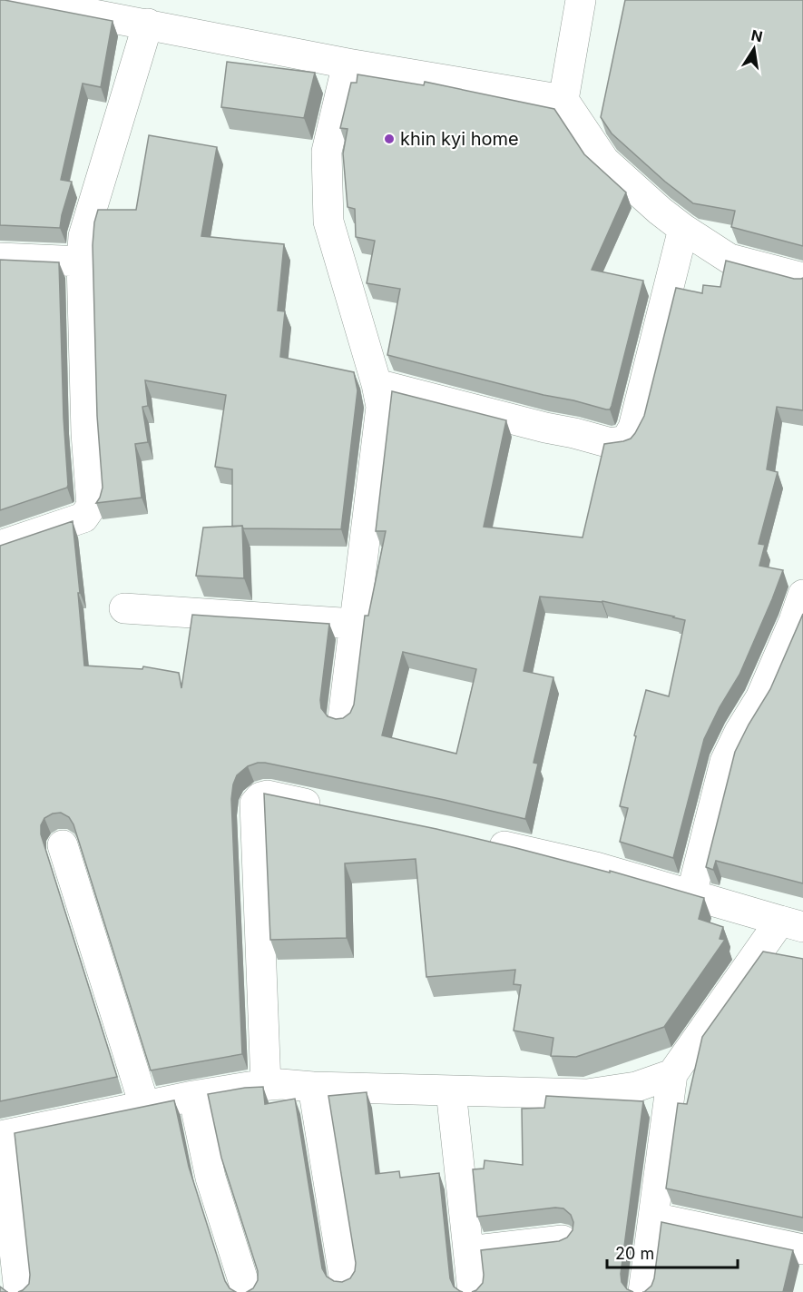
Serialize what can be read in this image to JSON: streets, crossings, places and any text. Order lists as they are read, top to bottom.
{
  "places": ["khin kyi home"],
  "scale_bar": "20 m",
  "north": "top"
}
